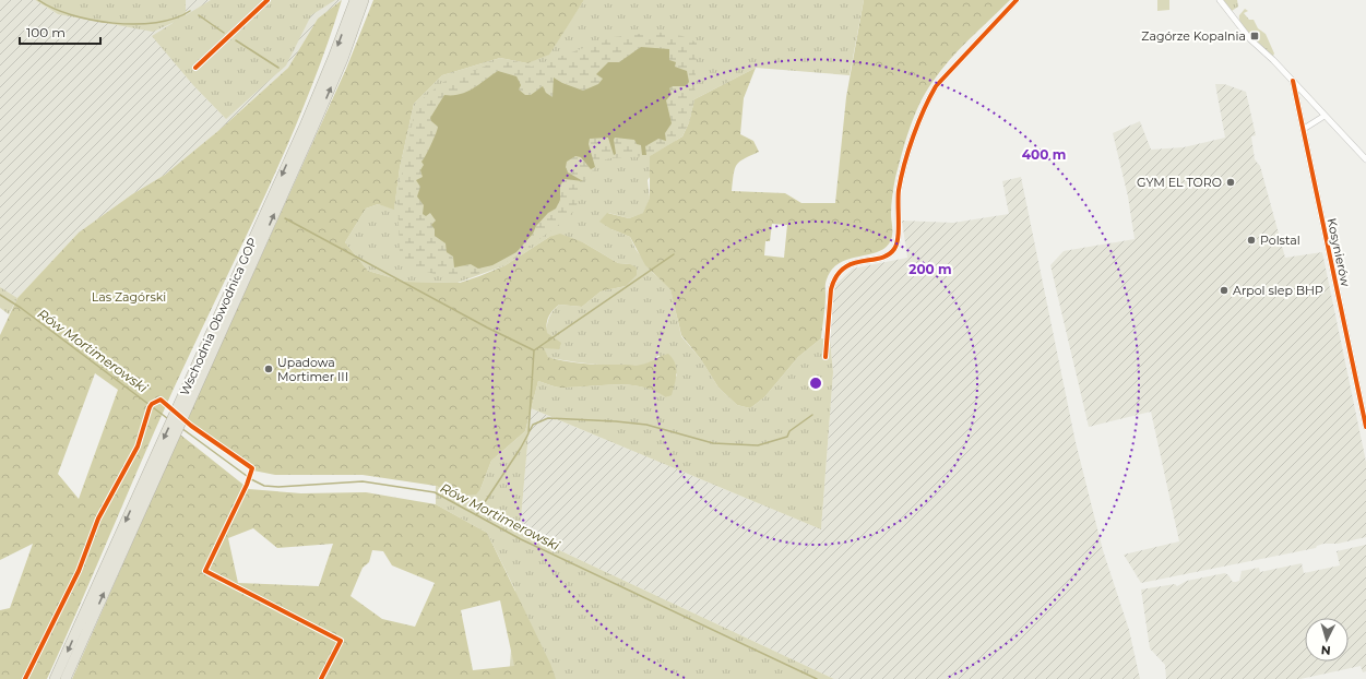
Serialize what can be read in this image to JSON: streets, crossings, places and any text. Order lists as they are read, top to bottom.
{
  "streets": {
    "highway": ["Wschodnia Obwodnica GOP"],
    "street": ["Kosynierów"]
  },
  "water": ["Rów Mortimerowski"],
  "parks": ["Las Zagórski"],
  "places": {
    "transit": ["Zagórze Kopalnia"],
    "other": [
      "GYM EL TORO",
      "Polstal",
      "Arpol slep BHP",
      "Upadowa Mortimer III"
    ]
  },
  "scale_bar": "100 m",
  "north": "bottom",
  "rings": ["400 m", "200 m"]
}
